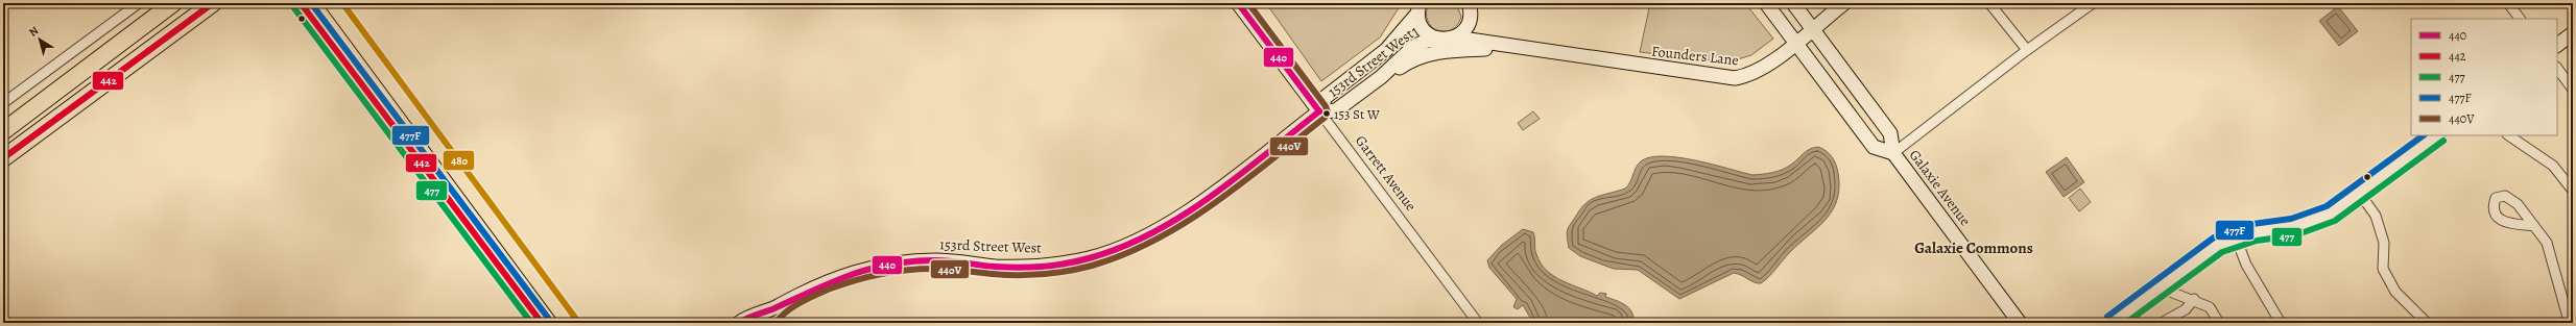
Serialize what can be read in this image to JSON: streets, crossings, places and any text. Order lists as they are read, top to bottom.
{
  "streets": {
    "street": [
      "Founders Lane",
      "153rd Street West",
      "Garrett Avenue",
      "Galaxie Avenue"
    ]
  },
  "crossings": [
    ["Founders Lane", "153rd Street West"],
    ["Founders Lane", "Galaxie Avenue"],
    ["153rd Street West", "Garrett Avenue"]
  ],
  "districts": ["Galaxie Commons"],
  "places": ["153 St W"],
  "lines": [
    "transit line 440",
    "transit line 442",
    "transit line 477F",
    "transit line 440V",
    "transit line 480",
    "transit line 477"
  ],
  "legend": [
    "440",
    "442",
    "477",
    "477F",
    "440V"
  ],
  "north": "top left"
}
